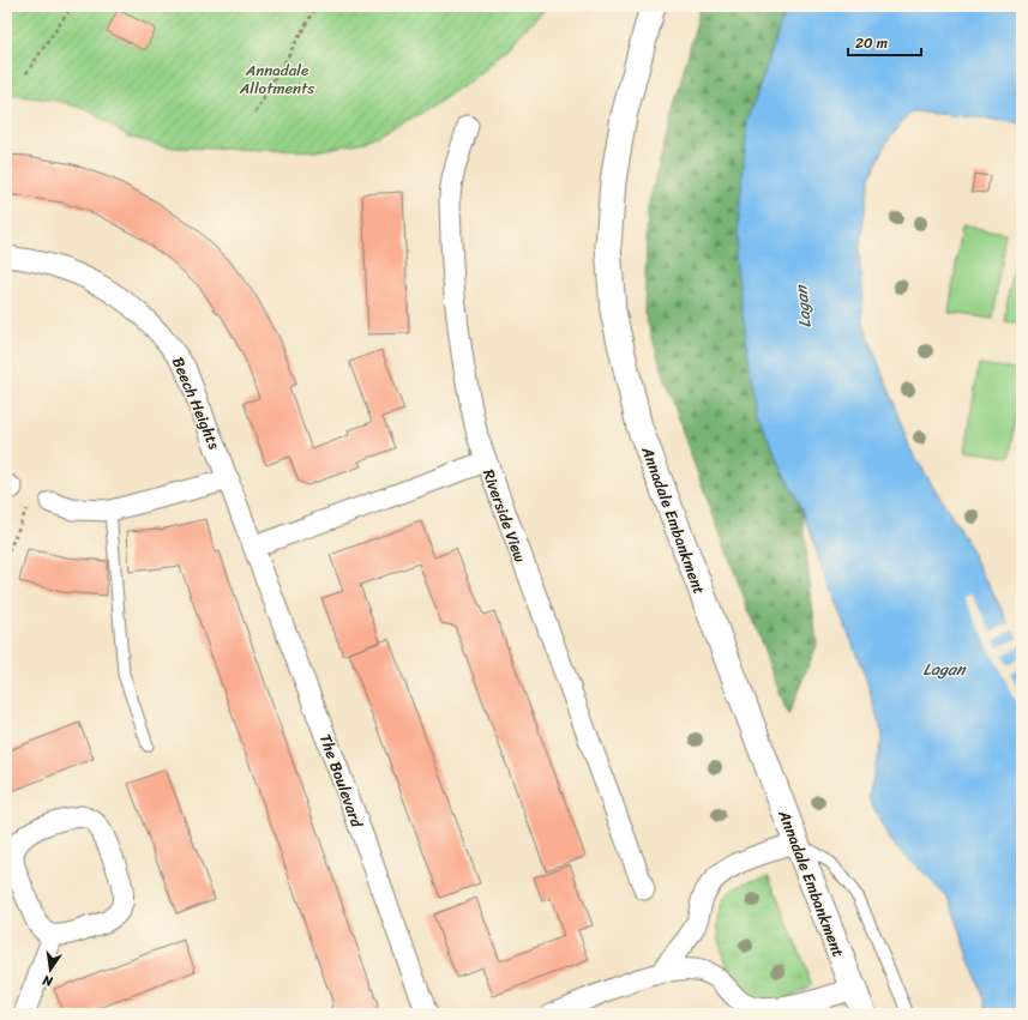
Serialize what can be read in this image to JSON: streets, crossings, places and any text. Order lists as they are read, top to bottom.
{
  "streets": {
    "street": [
      "Beech Heights",
      "Riverside View",
      "Annadale Embankment",
      "The Boulevard"
    ]
  },
  "crossings": [
    ["Beech Heights", "The Boulevard"]
  ],
  "water": ["Lagan"],
  "parks": ["Annadale Allotments"],
  "scale_bar": "20 m",
  "north": "bottom"
}
